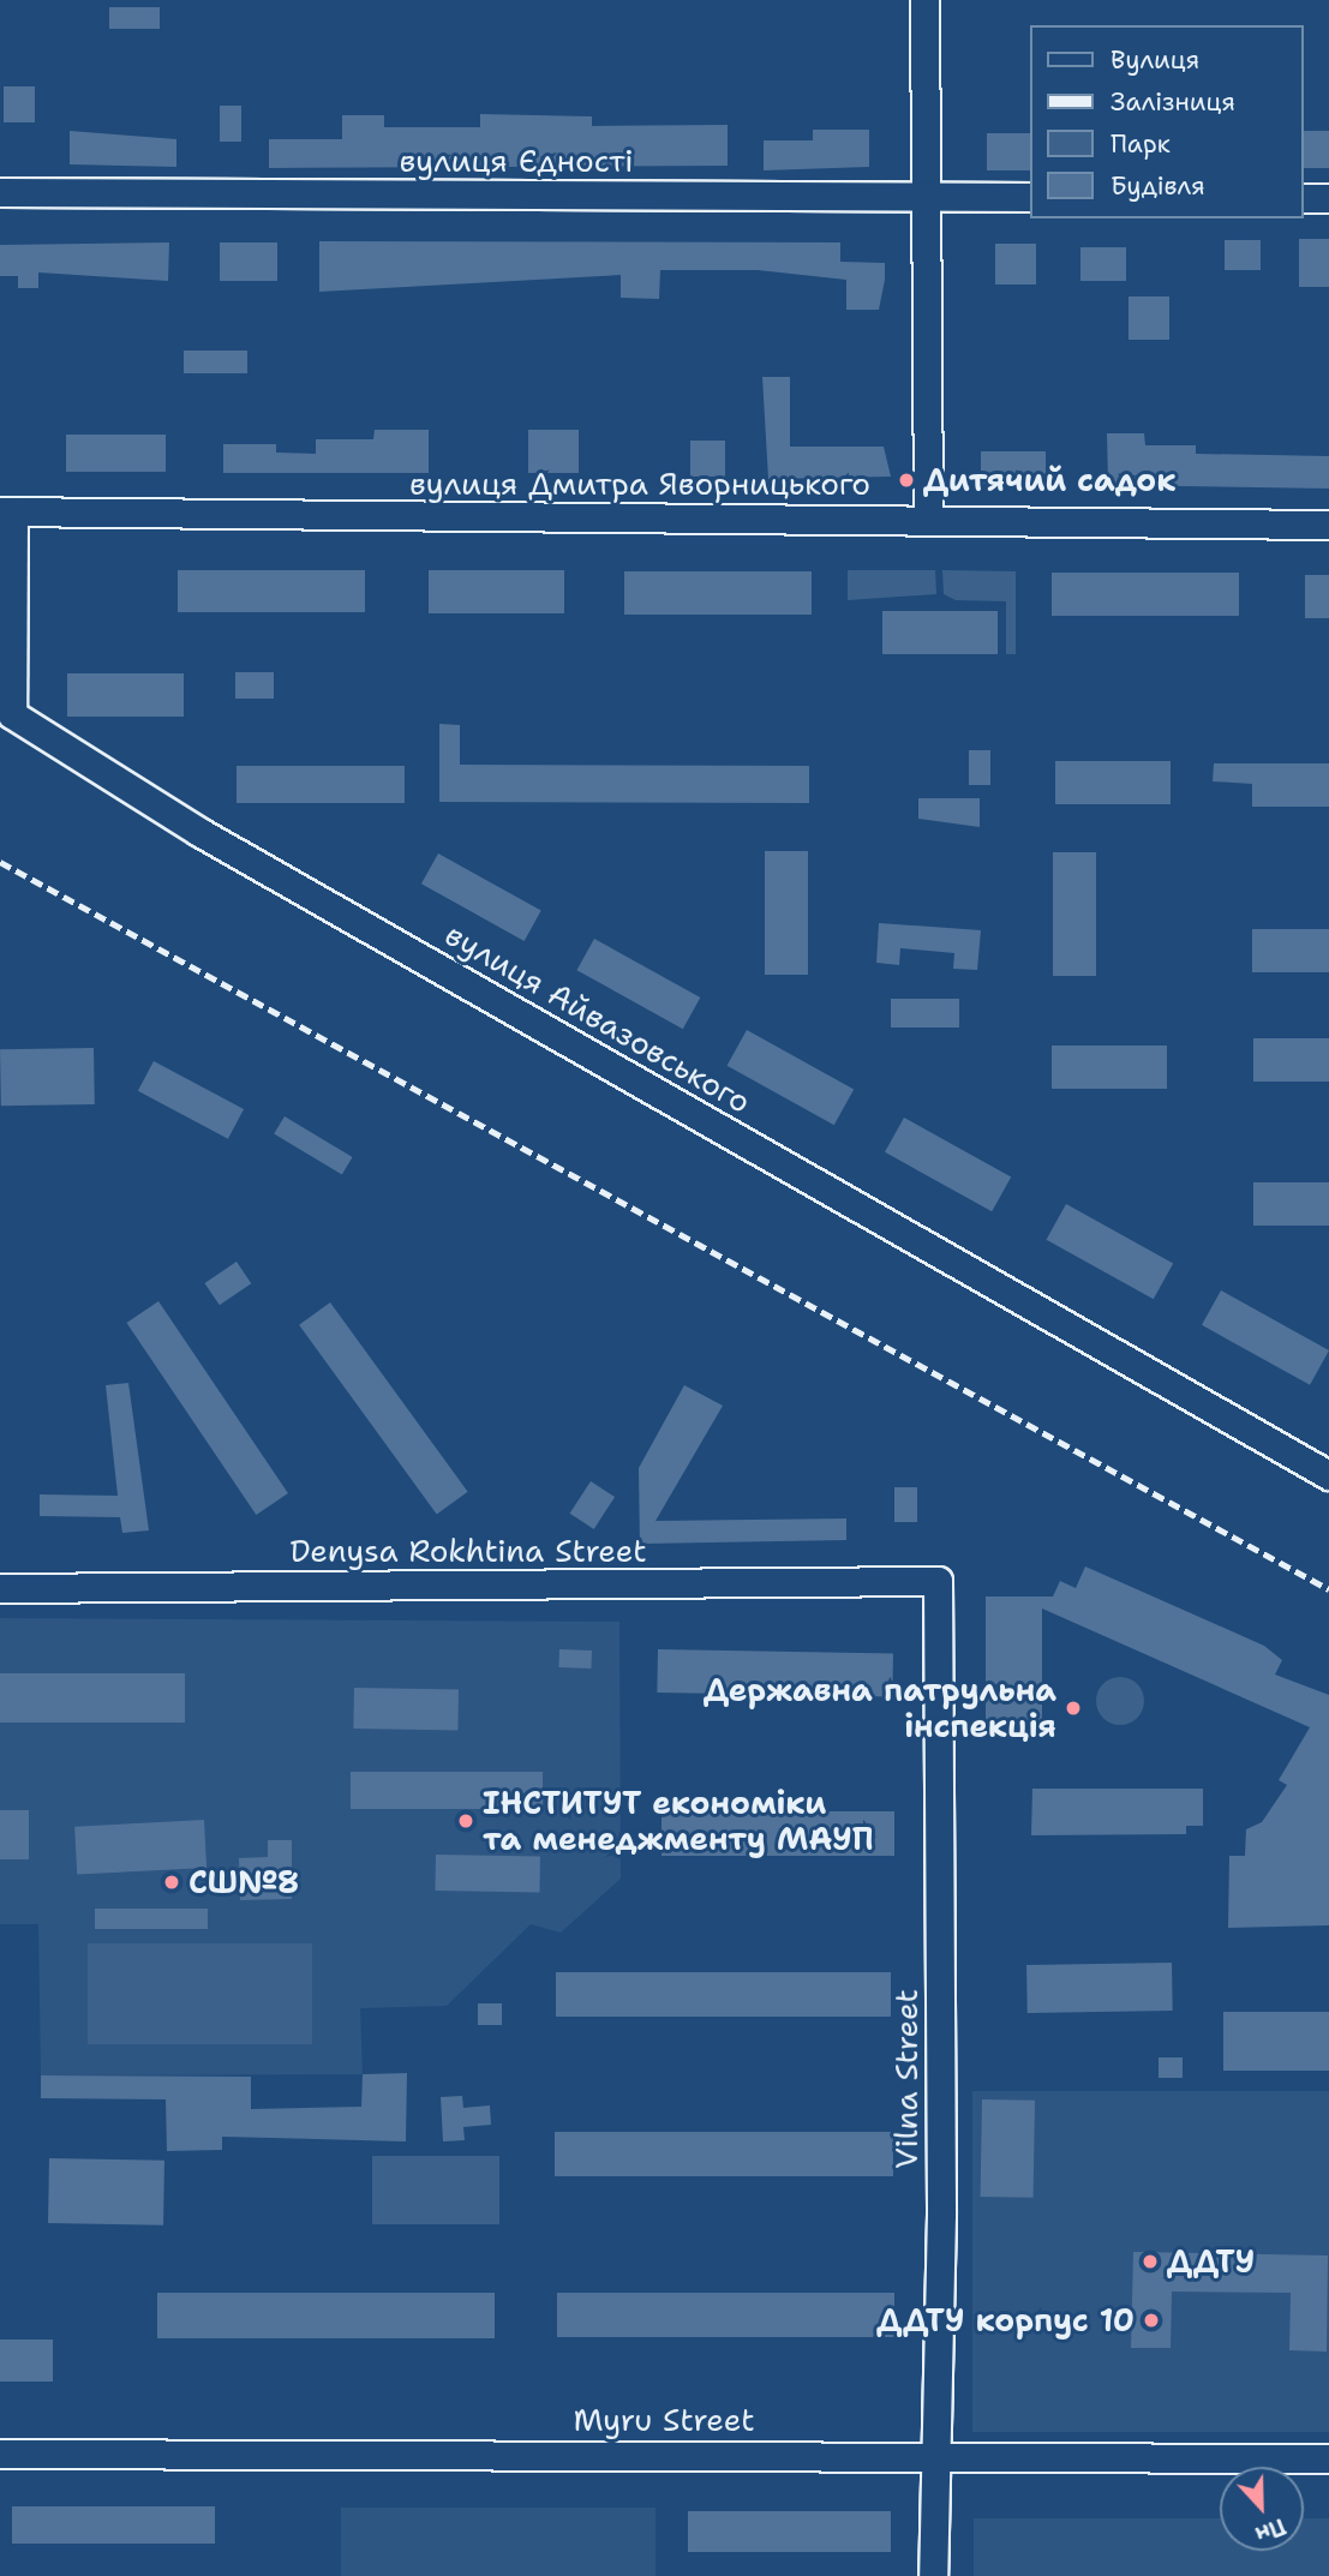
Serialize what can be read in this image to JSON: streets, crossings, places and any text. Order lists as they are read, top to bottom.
{
  "streets": {
    "street": [
      "вулиця Єдності",
      "вулиця Дмитра Яворницького",
      "вулиця Айвазовського",
      "Denysa Rokhtina Street",
      "Vilna Street",
      "Myru Street"
    ]
  },
  "crossings": [
    ["вулиця Дмитра Яворницького", "вулиця Айвазовського"],
    ["Denysa Rokhtina Street", "Vilna Street"],
    ["Vilna Street", "Myru Street"]
  ],
  "places": [
    "Дитячий садок",
    "Державна патрульна інспекція",
    "ІНСТИТУТ економіки та менеджменту МАУП",
    "СШ№8",
    "ДДТУ",
    "ДДТУ корпус 10"
  ],
  "legend": [
    "Вулиця",
    "Залізниця",
    "Парк",
    "Будівля"
  ],
  "north": "bottom"
}
